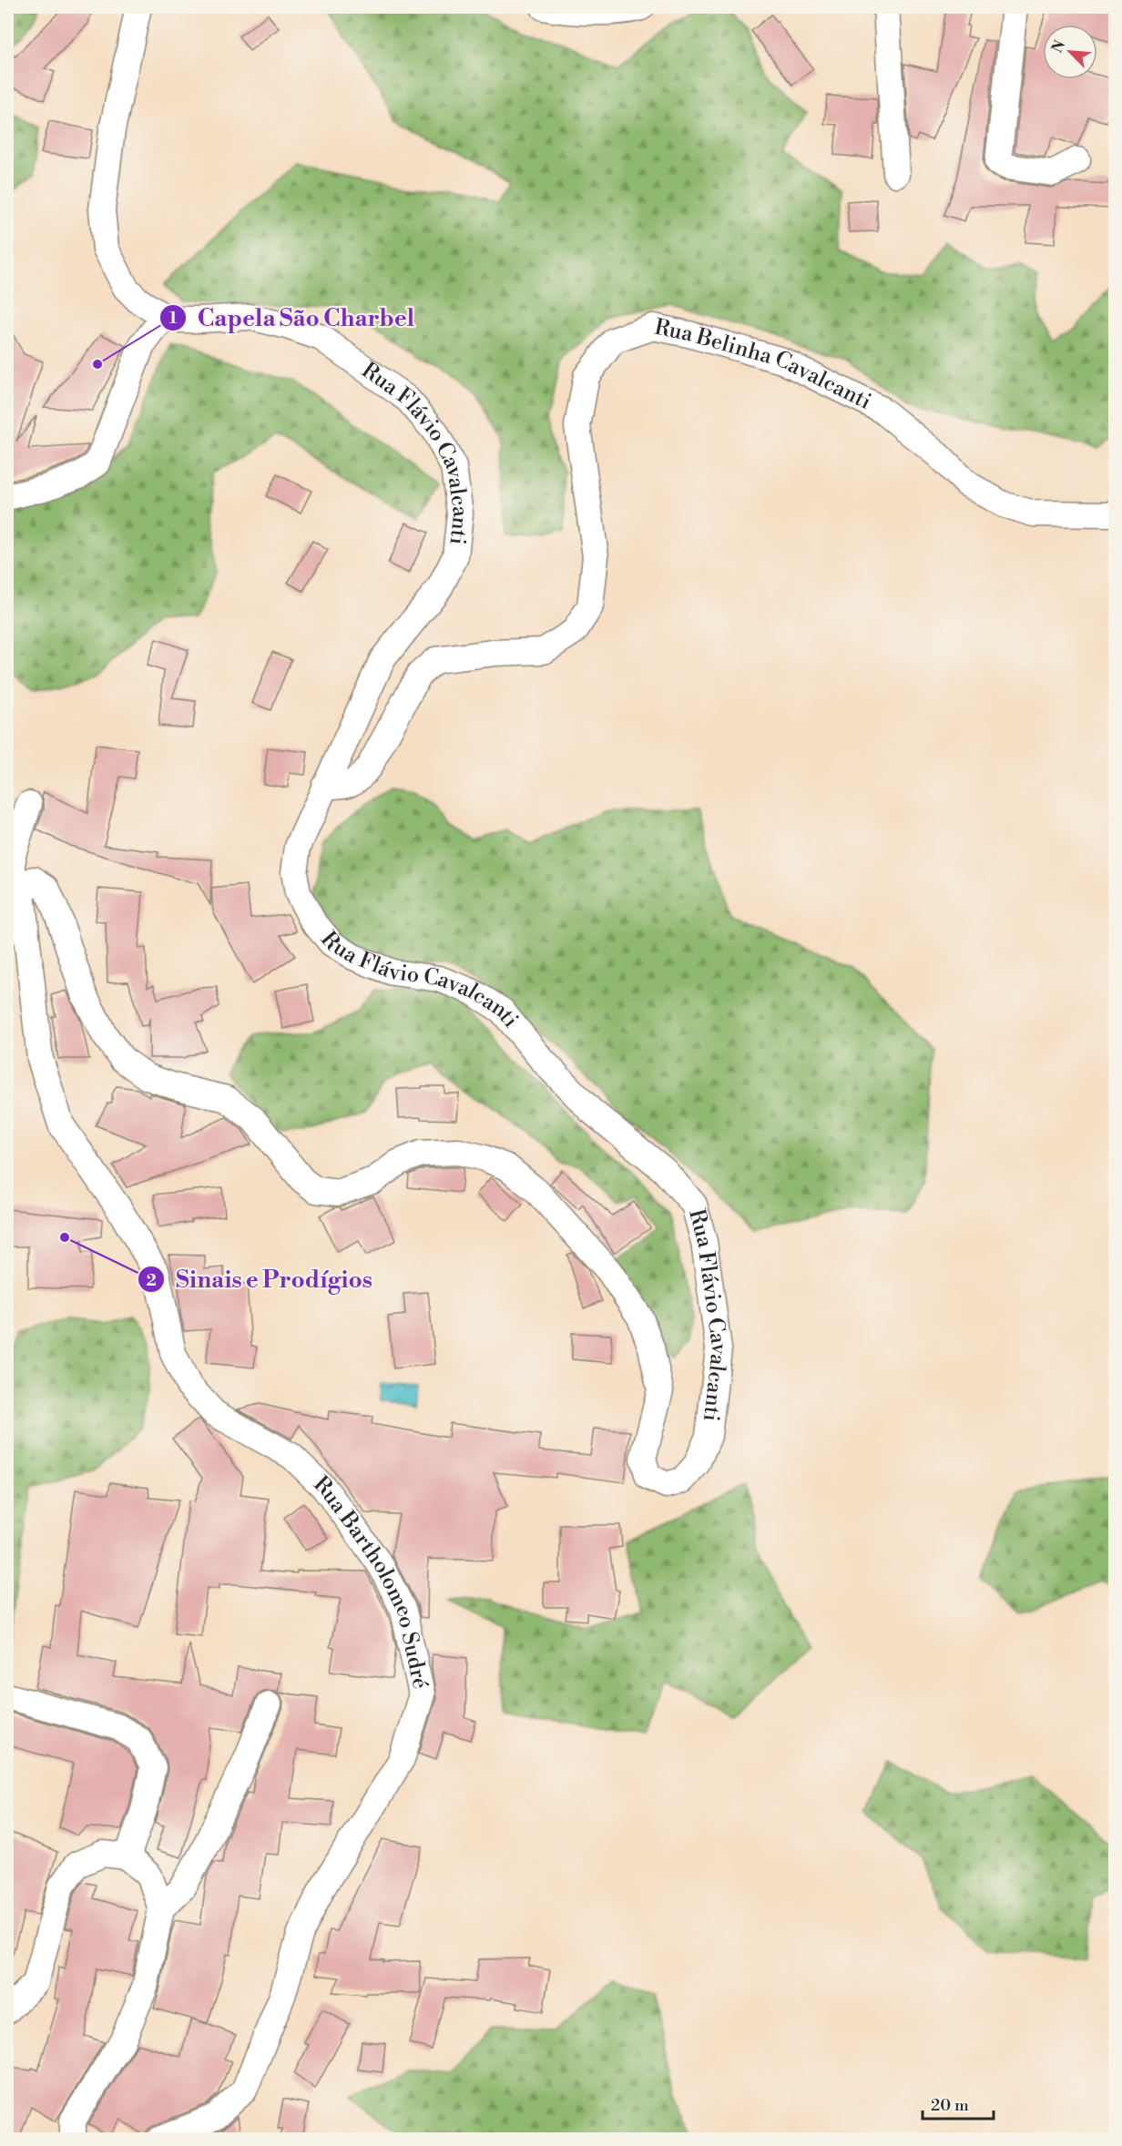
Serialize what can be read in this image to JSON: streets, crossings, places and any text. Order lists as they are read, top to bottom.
{
  "streets": {
    "street": ["Rua Belinha Cavalcanti", "Rua Flávio Cavalcanti", "Rua Bartholomeo Sudré"]
  },
  "crossings": [
    ["Rua Belinha Cavalcanti", "Rua Flávio Cavalcanti"],
    ["Rua Flávio Cavalcanti", "Rua Bartholomeo Sudré"]
  ],
  "places": ["Capela São Charbel", "Sinais e Prodígios"],
  "scale_bar": "20 m",
  "north": "top left"
}
